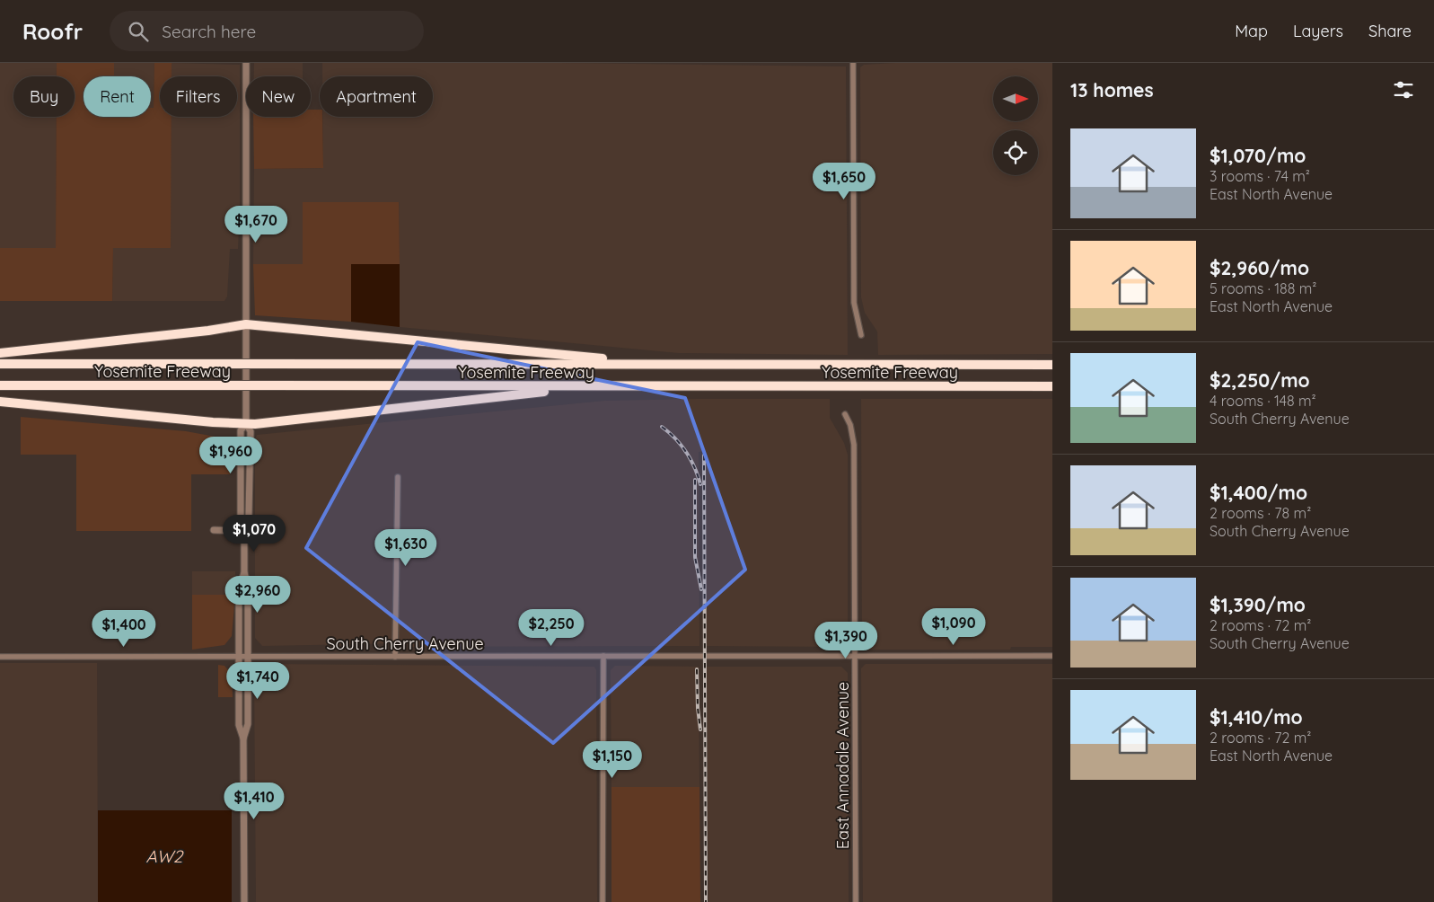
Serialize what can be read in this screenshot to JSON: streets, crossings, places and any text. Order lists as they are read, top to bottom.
{
  "streets": {
    "highway": ["Yosemite Freeway"],
    "street": ["South Cherry Avenue", "East Annadale Avenue"]
  },
  "crossings": [
    ["South Cherry Avenue", "East Annadale Avenue"]
  ],
  "water": ["AW2"],
  "north": "right",
  "page": {
    "header": "Roofr",
    "search": "Search here",
    "nav": ["Map", "Layers", "Share"],
    "heading": "13 homes",
    "chip": [
      "Buy",
      "Rent",
      "Filters",
      "New",
      "Apartment"
    ],
    "list": [
      {
        "name": "$1,070/mo",
        "note": "3 rooms · 74 m² · East North Avenue"
      },
      {
        "name": "$2,960/mo",
        "note": "5 rooms · 188 m² · East North Avenue"
      },
      {
        "name": "$2,250/mo",
        "note": "4 rooms · 148 m² · South Cherry Avenue"
      },
      {
        "name": "$1,400/mo",
        "note": "2 rooms · 78 m² · South Cherry Avenue"
      },
      {
        "name": "$1,390/mo",
        "note": "2 rooms · 72 m² · South Cherry Avenue"
      },
      {
        "name": "$1,410/mo",
        "note": "2 rooms · 72 m² · East North Avenue"
      }
    ],
    "price": [
      "$1,650",
      "$1,670",
      "$1,960",
      "$1,070",
      "$1,630",
      "$2,960",
      "$1,090",
      "$2,250",
      "$1,400",
      "$1,390",
      "$1,740",
      "$1,150",
      "$1,410"
    ]
  }
}
